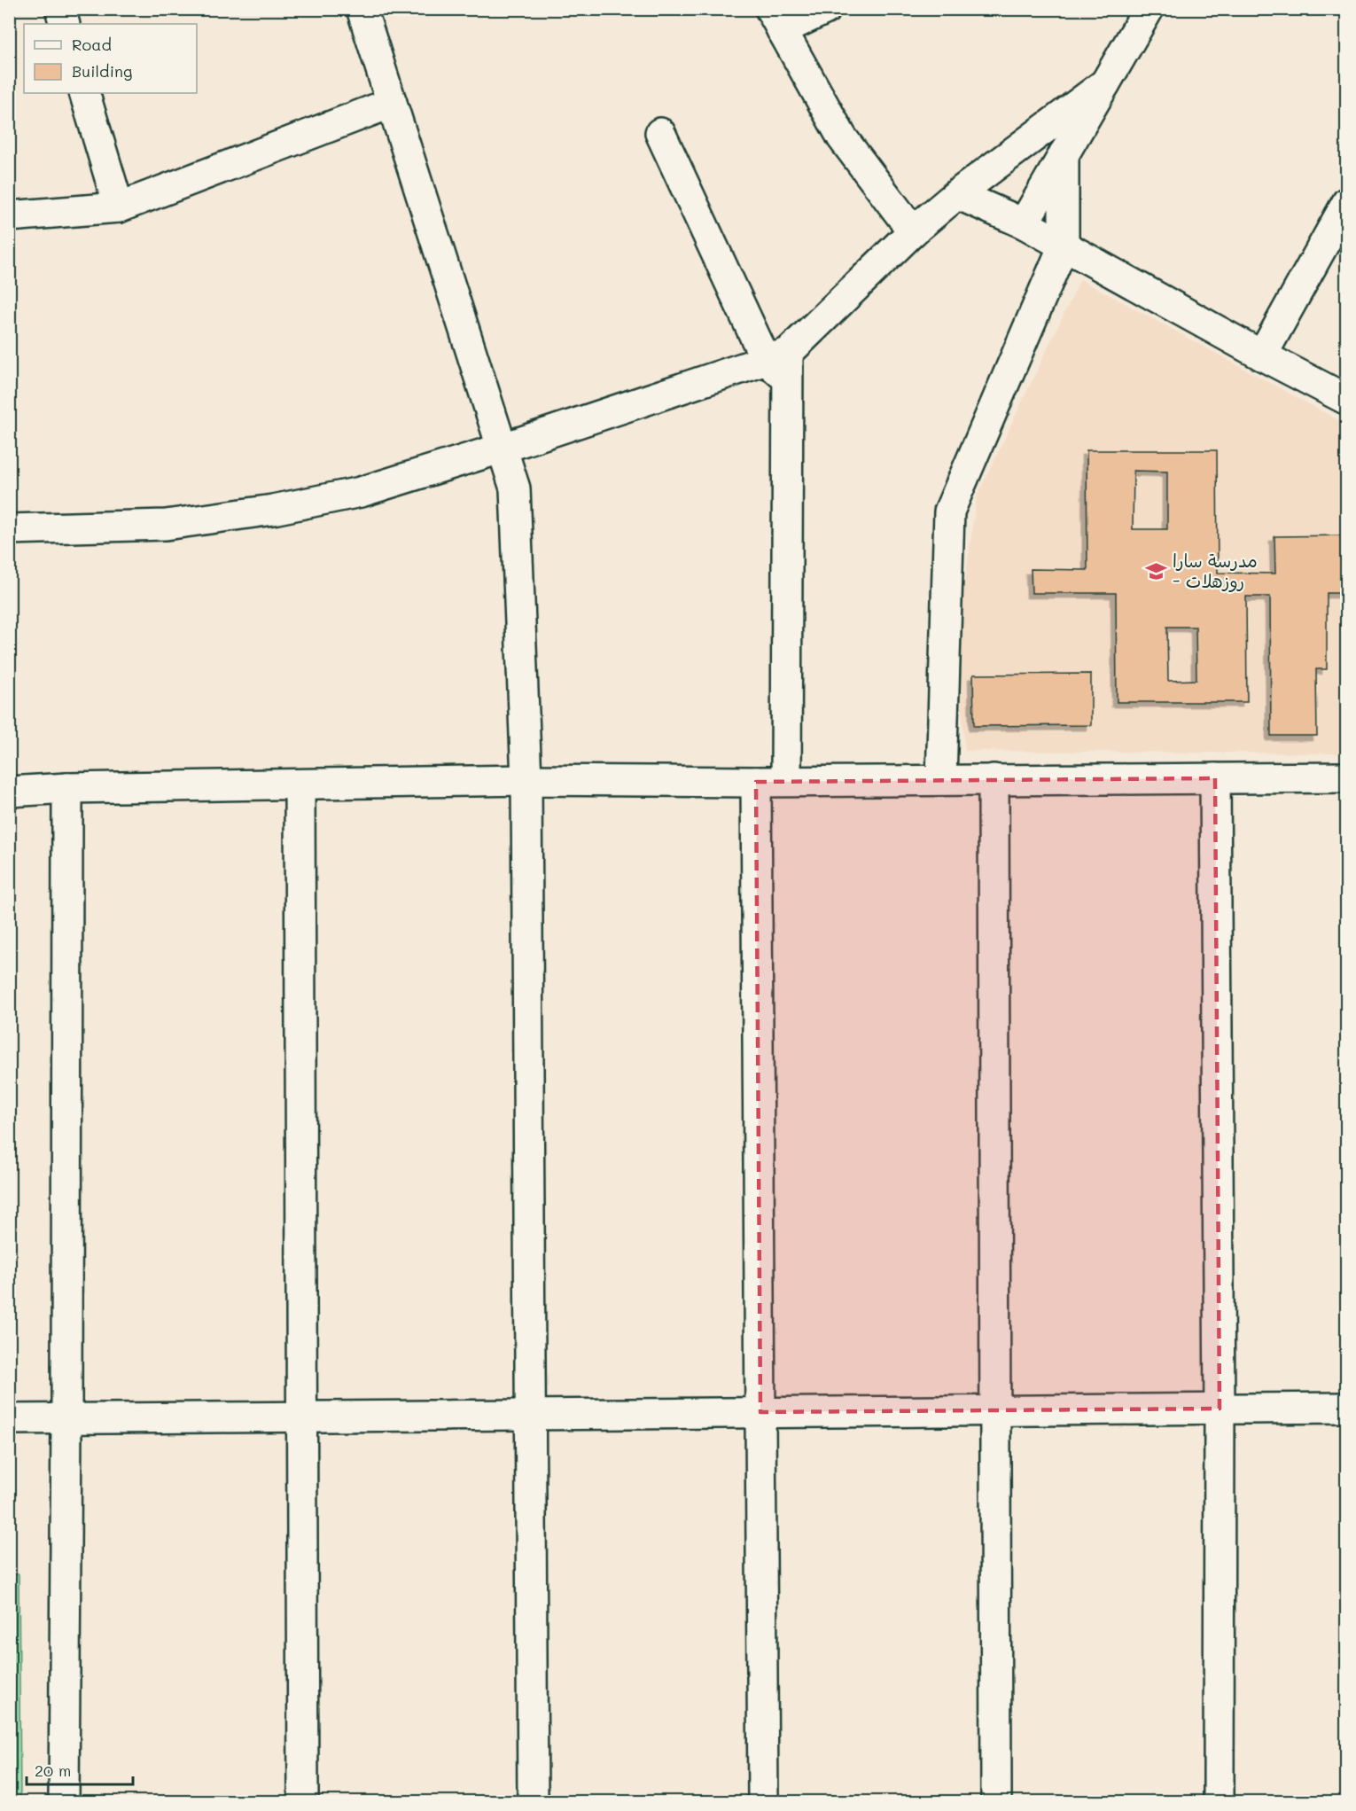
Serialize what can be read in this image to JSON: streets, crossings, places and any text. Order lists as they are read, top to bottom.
{
  "places": {
    "school or university": ["مدرسة سارا - روزهلات"]
  },
  "legend": ["Road", "Building"],
  "scale_bar": "20 m"
}
